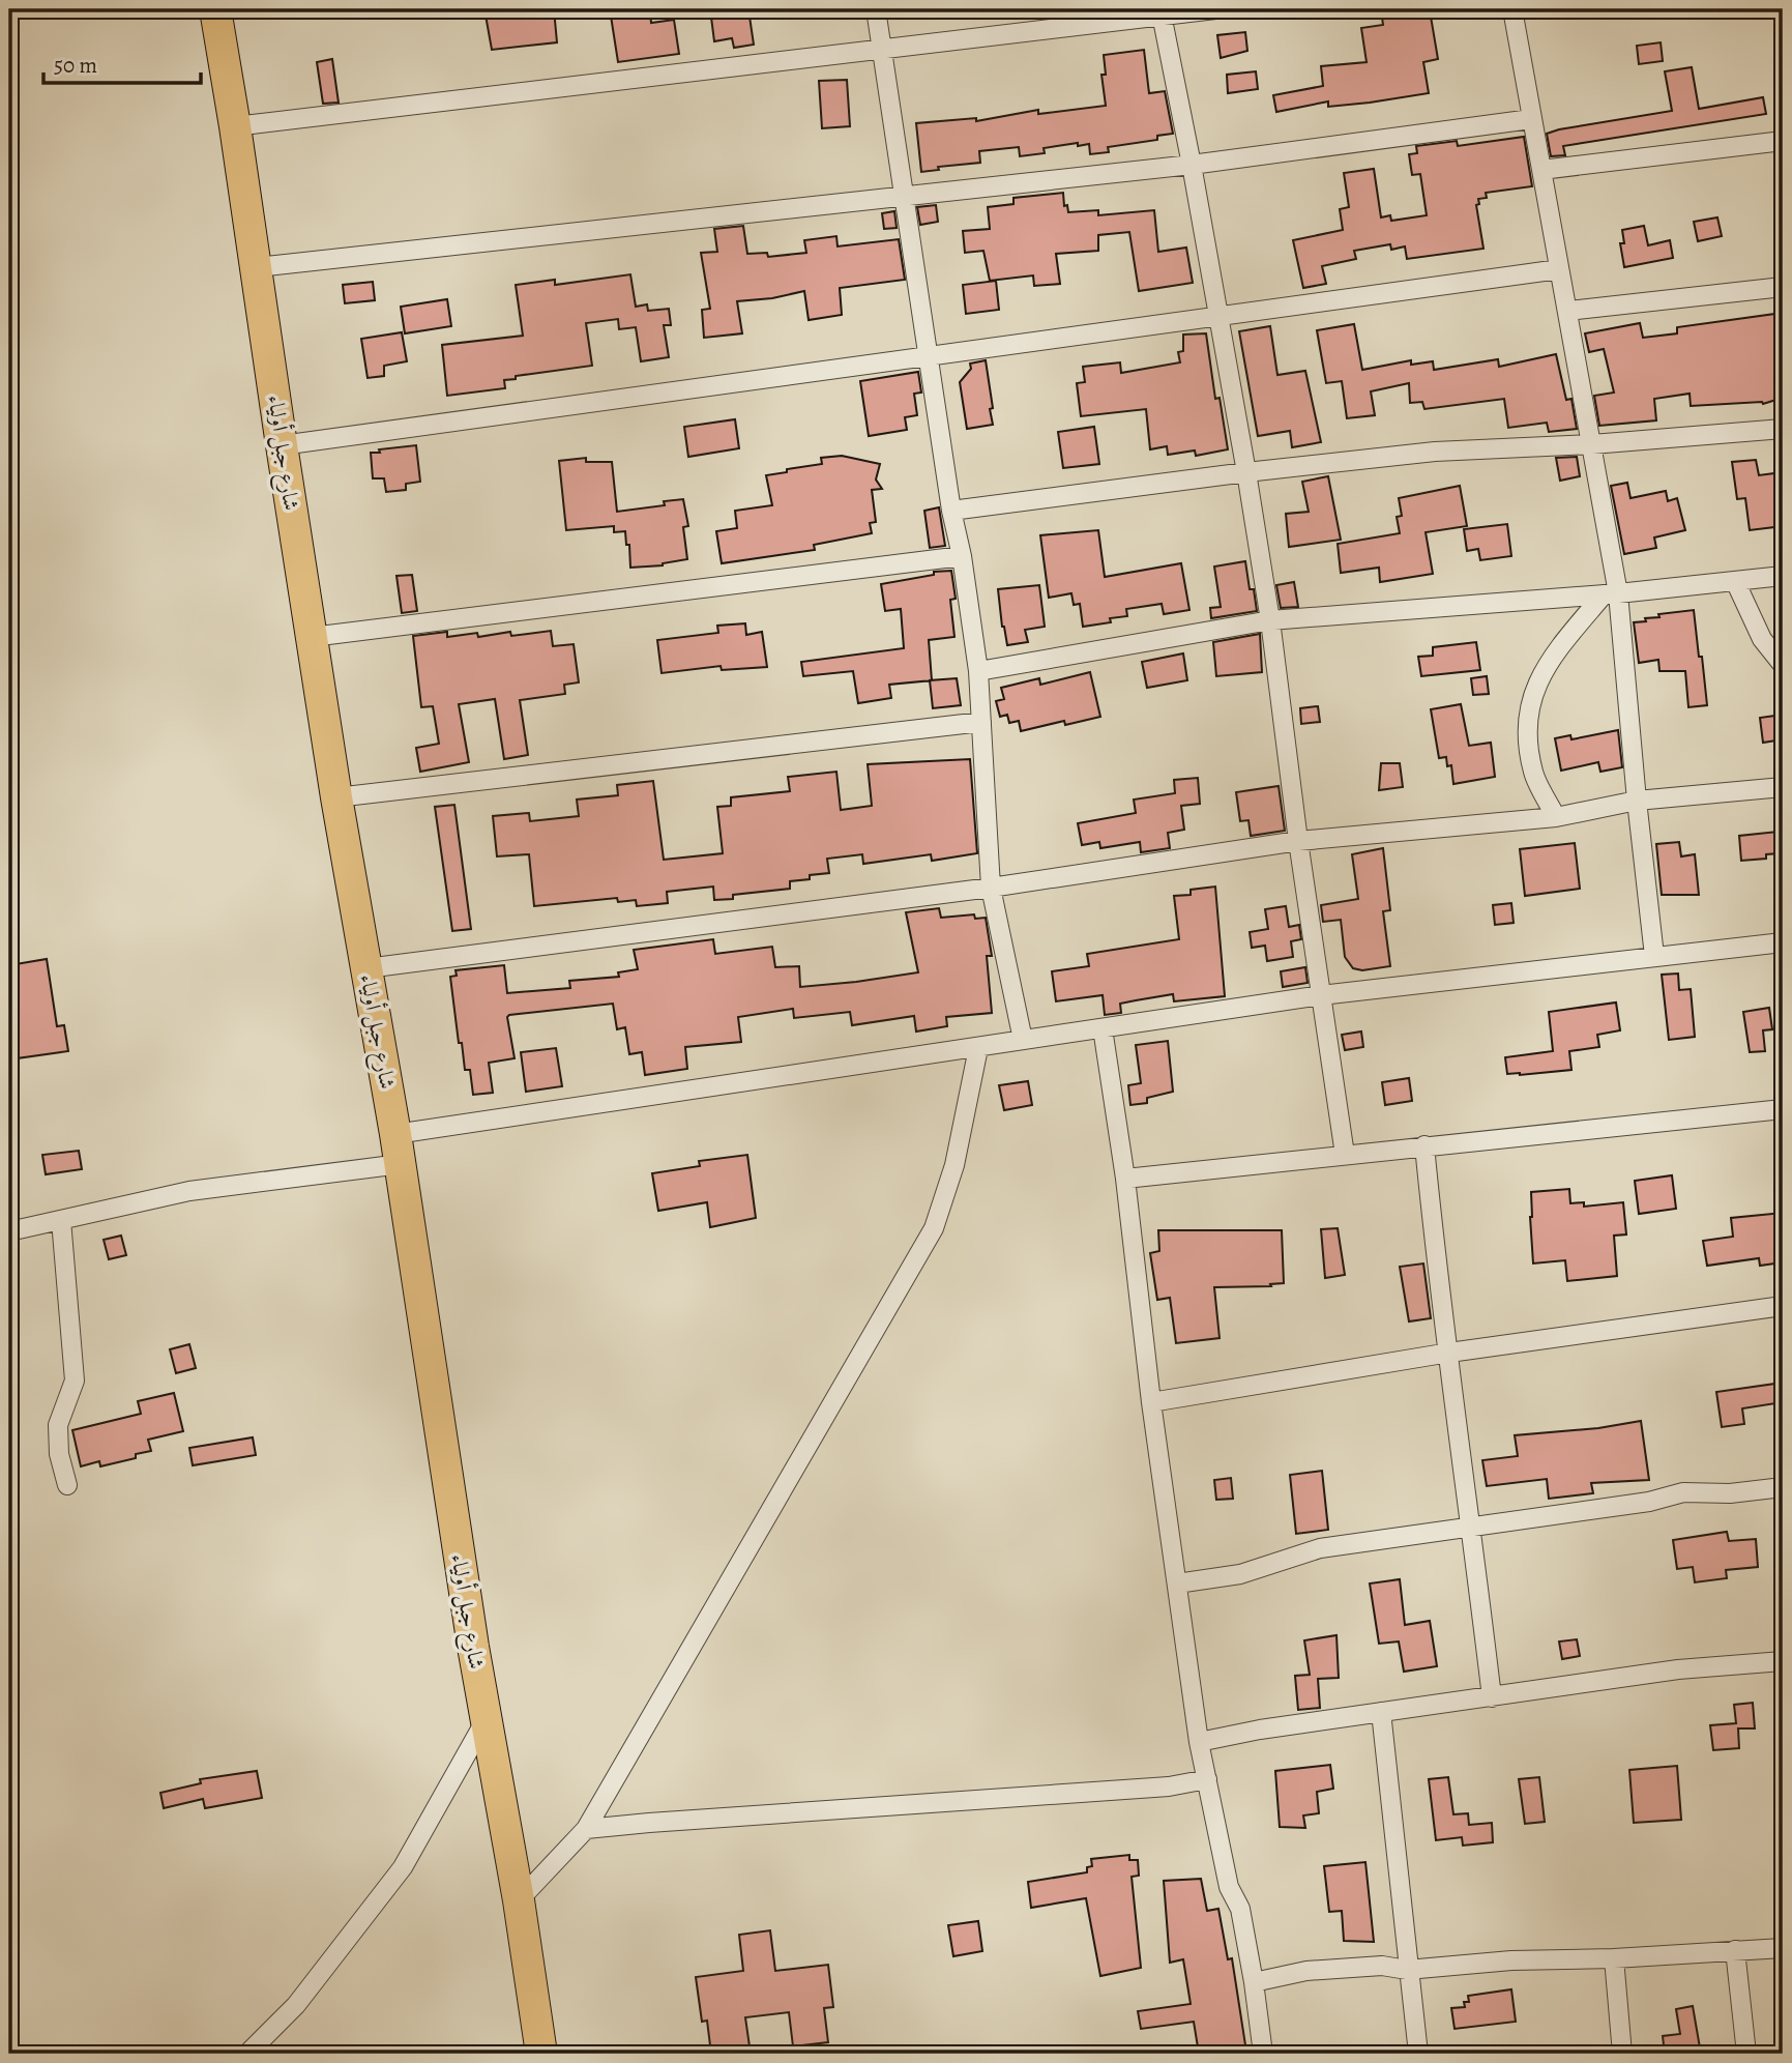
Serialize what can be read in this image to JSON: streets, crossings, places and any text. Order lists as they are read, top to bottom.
{
  "streets": {
    "highway": ["شارع جبل أولياء"]
  },
  "scale_bar": "50 m"
}
